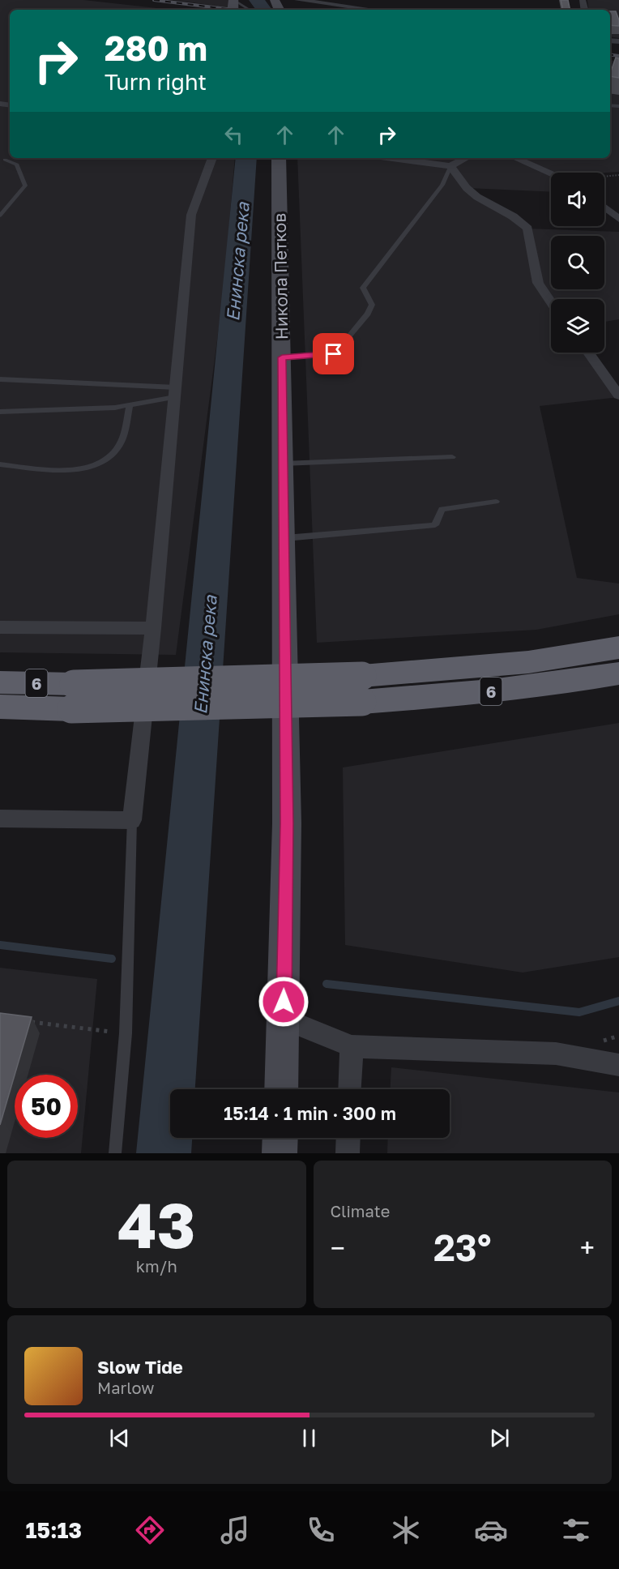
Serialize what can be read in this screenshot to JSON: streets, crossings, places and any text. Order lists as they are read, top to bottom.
{
  "streets": {
    "highway": ["6"],
    "main road": ["Никола Петков"]
  },
  "water": ["Енинска река"],
  "page": {
    "turn": ["280 m", "Turn right"],
    "limit": "50",
    "trip": "15:14 · 1 min · 300 m",
    "tile": [
      ["43", "km/h"],
      "Climate"
    ],
    "heat": ["−", "23°", "+"],
    "song": ["Slow Tide", "Marlow"],
    "tabs": "15:13"
  }
}
